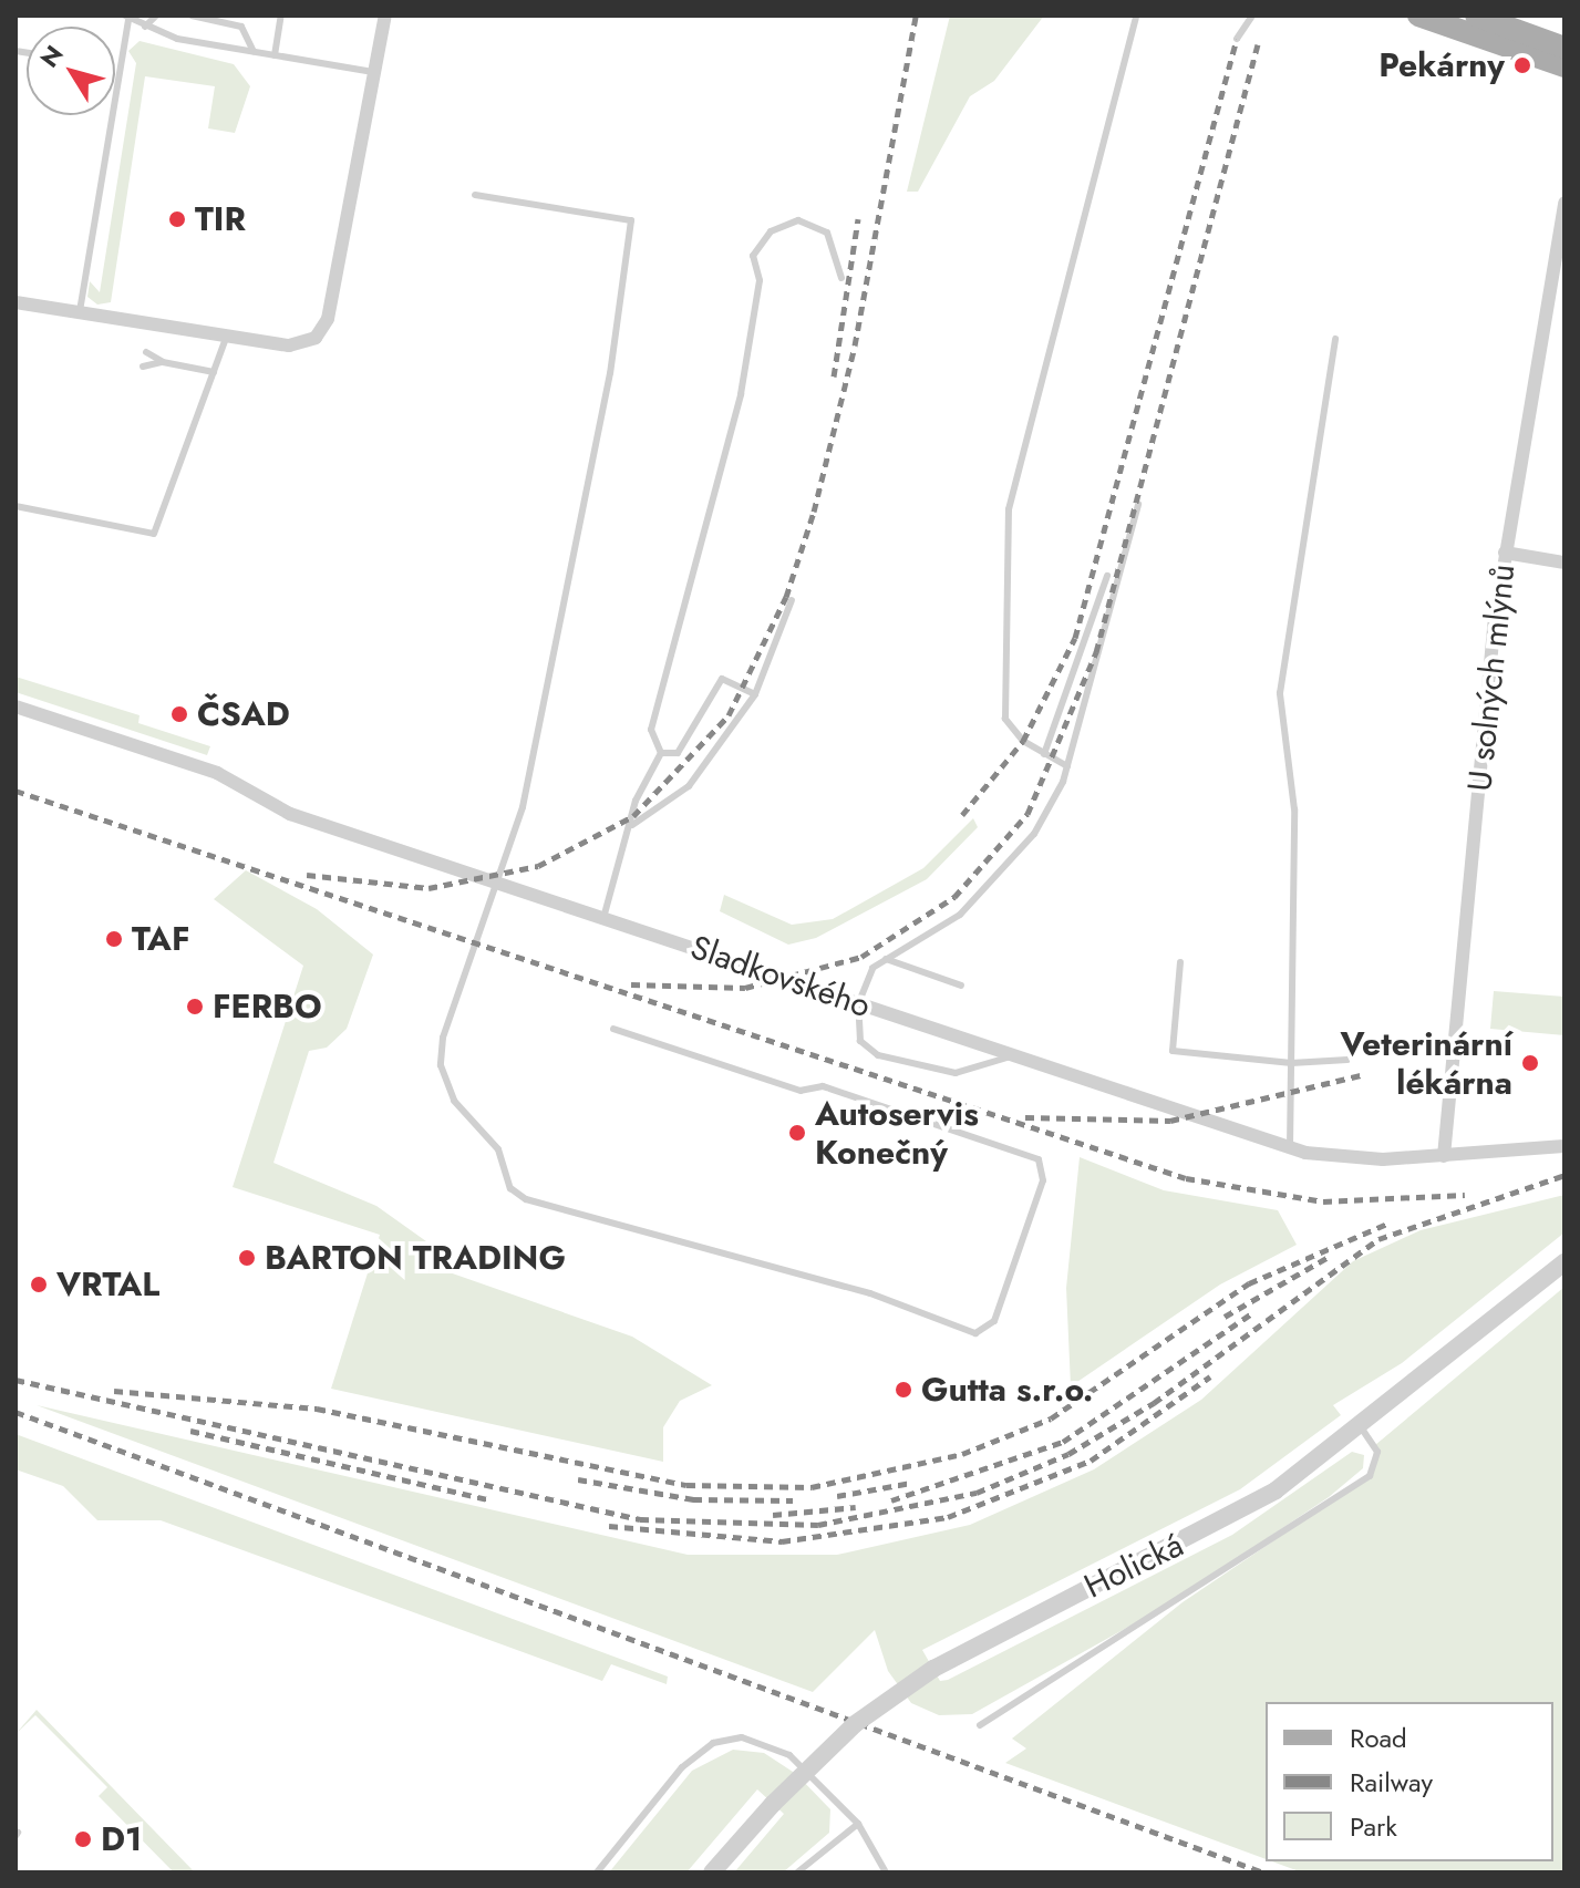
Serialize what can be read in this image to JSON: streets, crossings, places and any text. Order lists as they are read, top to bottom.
{
  "streets": {
    "street": ["U solných mlýnů", "Sladkovského", "Holická"]
  },
  "crossings": [
    ["U solných mlýnů", "Sladkovského"]
  ],
  "places": [
    "Pekárny",
    "TIR",
    "ČSAD",
    "TAF",
    "FERBO",
    "Veterinární lékárna",
    "Autoservis Konečný",
    "BARTON TRADING",
    "VRTAL",
    "Gutta s.r.o.",
    "D1"
  ],
  "legend": ["Road", "Railway", "Park"],
  "north": "top left"
}
